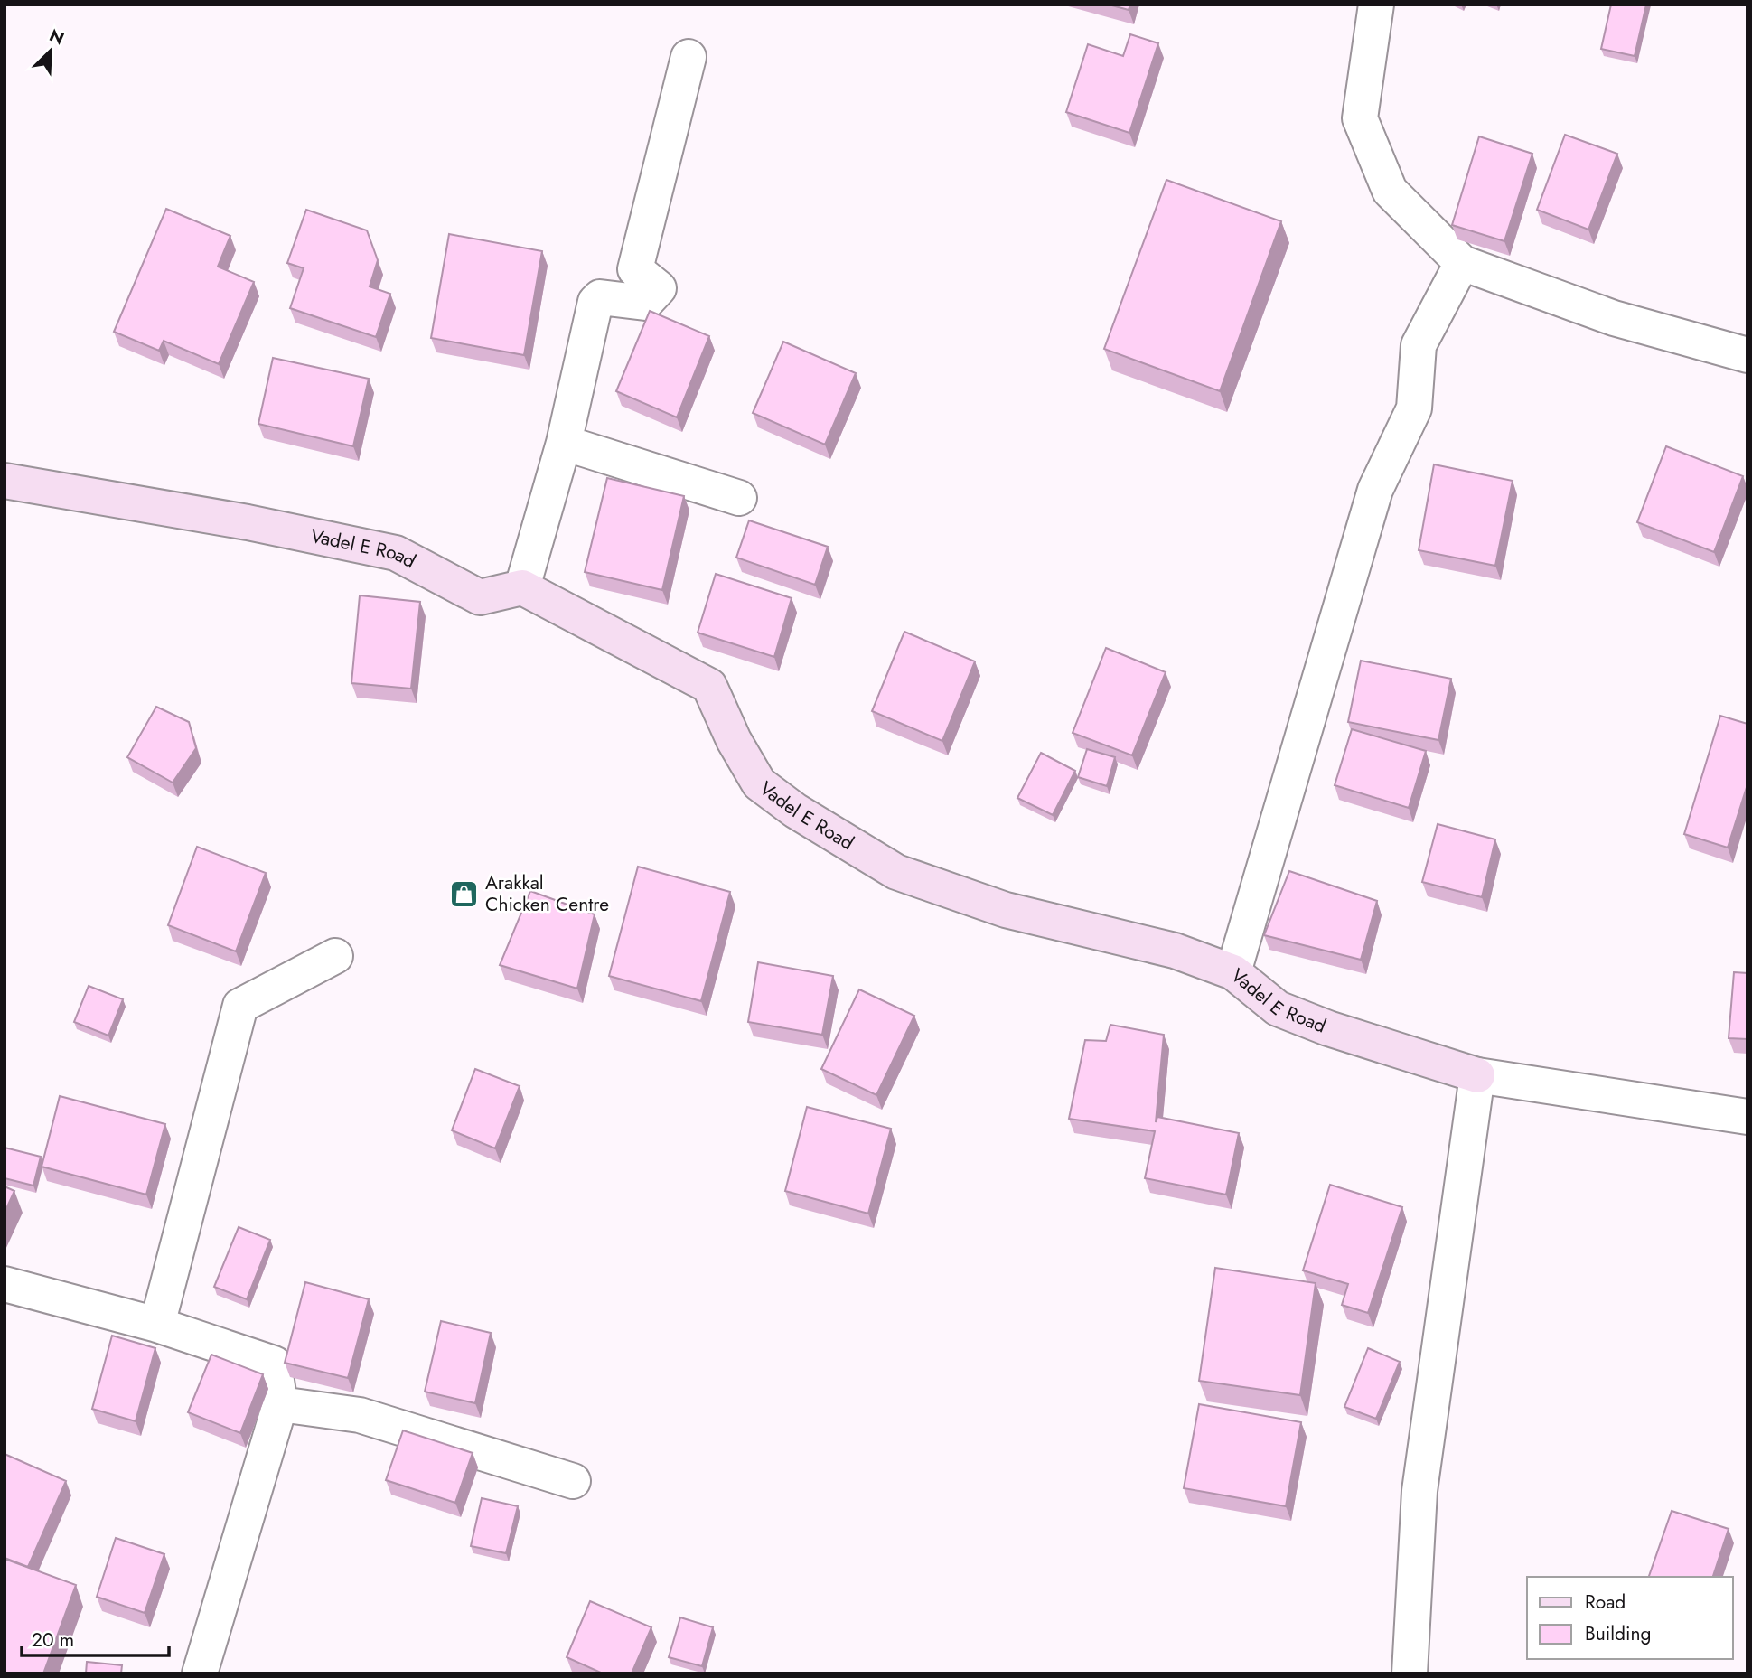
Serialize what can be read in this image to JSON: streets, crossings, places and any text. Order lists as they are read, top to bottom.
{
  "streets": {
    "street": ["Vadel E Road"]
  },
  "places": {
    "shop": ["Arakkal Chicken Centre"]
  },
  "legend": ["Road", "Building"],
  "scale_bar": "20 m",
  "north": "top right"
}
